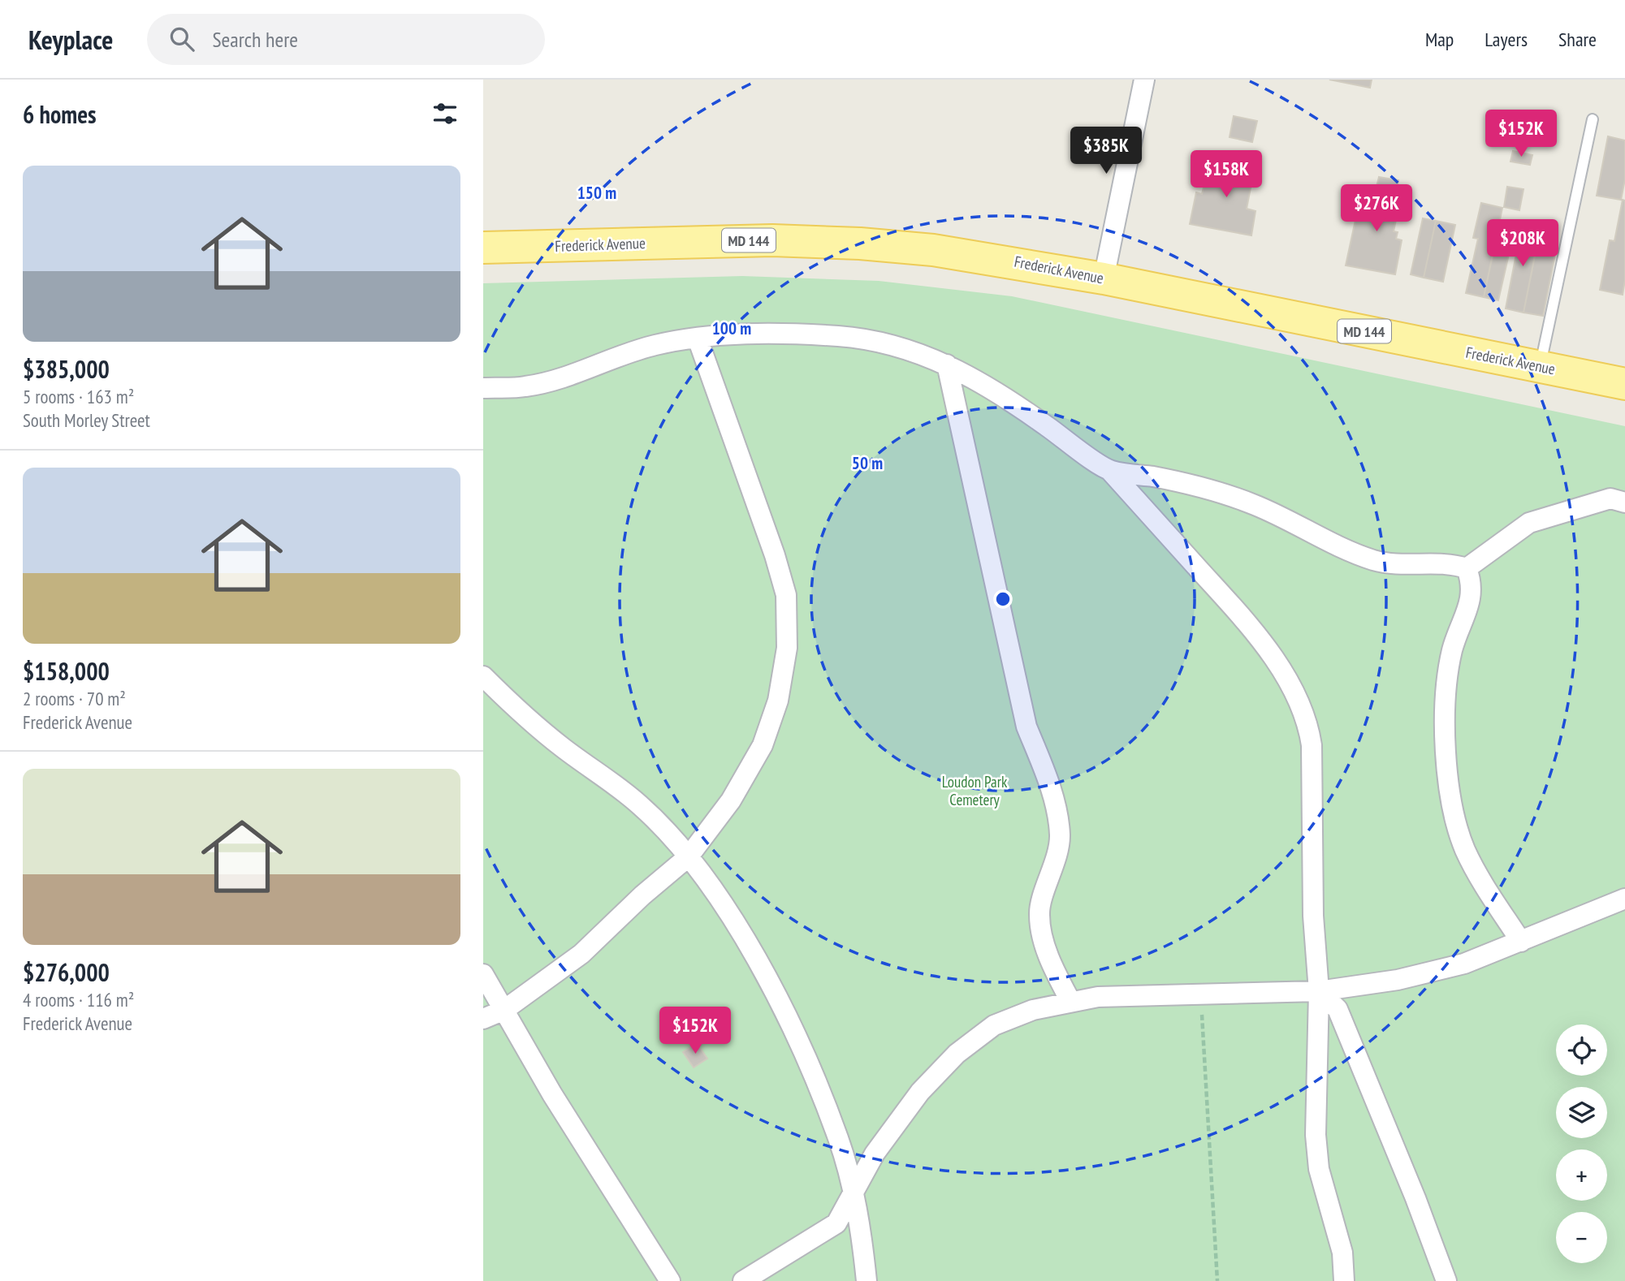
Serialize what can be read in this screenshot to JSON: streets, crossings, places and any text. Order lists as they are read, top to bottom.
{
  "streets": {
    "main road": ["MD 144", "Frederick Avenue"]
  },
  "parks": ["Loudon Park Cemetery"],
  "page": {
    "header": "Keyplace",
    "search": "Search here",
    "nav": ["Map", "Layers", "Share"],
    "heading": "6 homes",
    "price": [
      "$152K",
      "$385K",
      "$158K",
      "$276K",
      "$208K",
      "$152K"
    ],
    "list": [
      {
        "name": "$385,000",
        "note": "5 rooms · 163 m² · South Morley Street"
      },
      {
        "name": "$158,000",
        "note": "2 rooms · 70 m² · Frederick Avenue"
      },
      {
        "name": "$276,000",
        "note": "4 rooms · 116 m² · Frederick Avenue"
      }
    ],
    "map_buttons": ["+", "−"]
  },
  "rings": ["150 m", "100 m", "50 m"]
}
